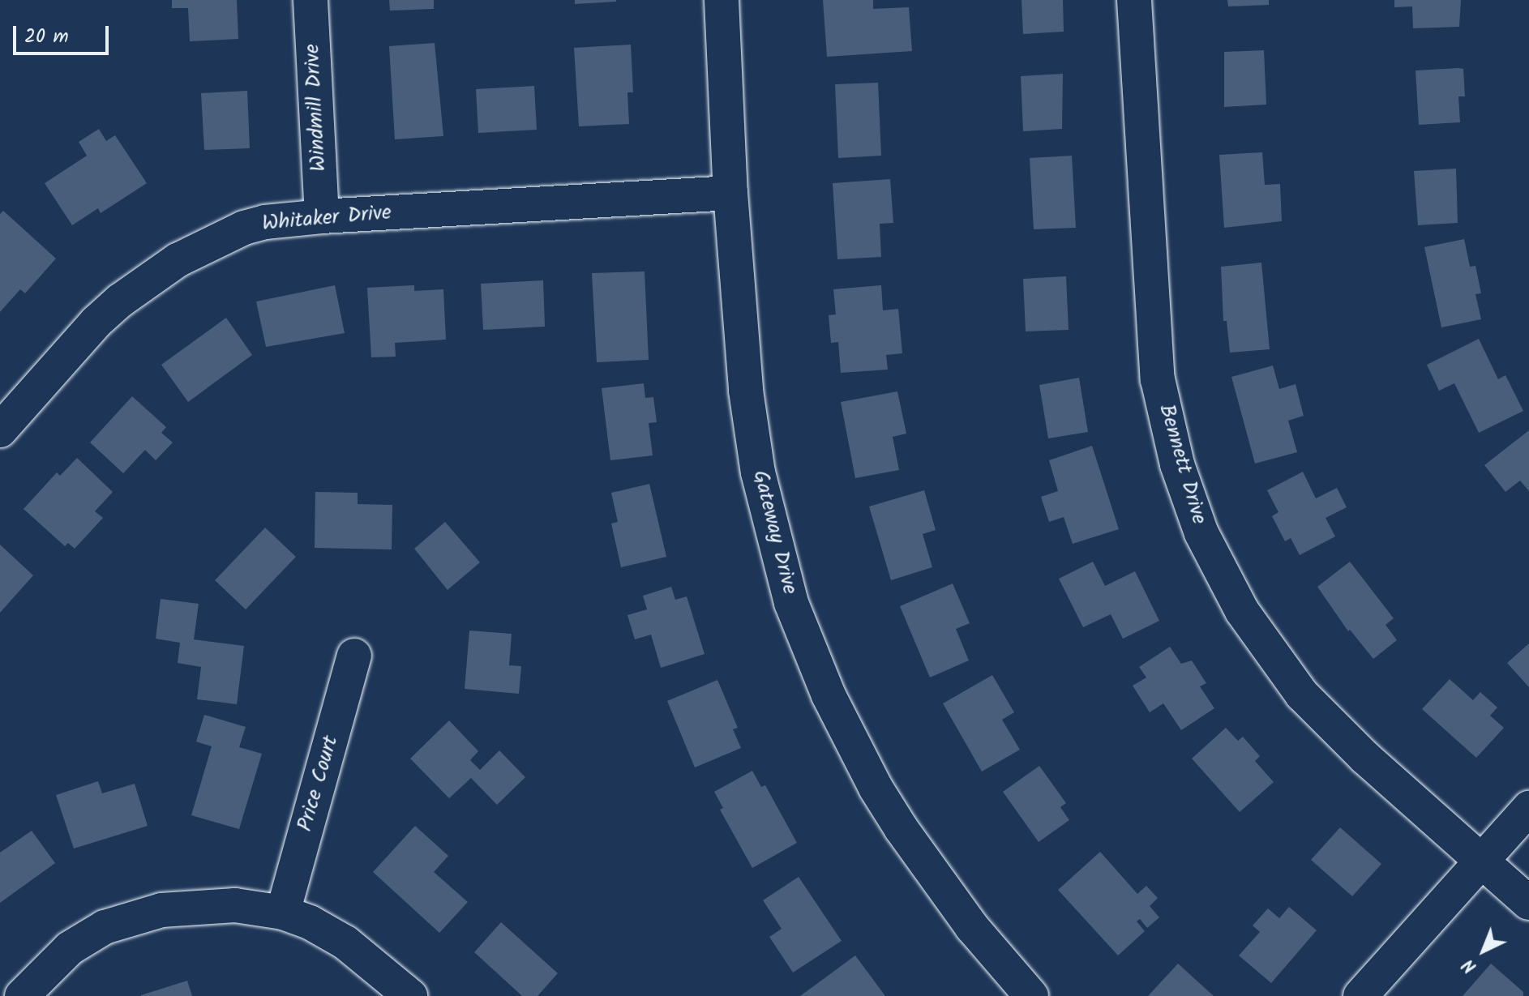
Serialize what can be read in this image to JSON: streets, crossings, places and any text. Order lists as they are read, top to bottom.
{
  "streets": {
    "street": [
      "Windmill Drive",
      "Whitaker Drive",
      "Bennett Drive",
      "Gateway Drive",
      "Price Court"
    ]
  },
  "crossings": [
    ["Windmill Drive", "Whitaker Drive"],
    ["Whitaker Drive", "Gateway Drive"]
  ],
  "scale_bar": "20 m",
  "north": "bottom left"
}
